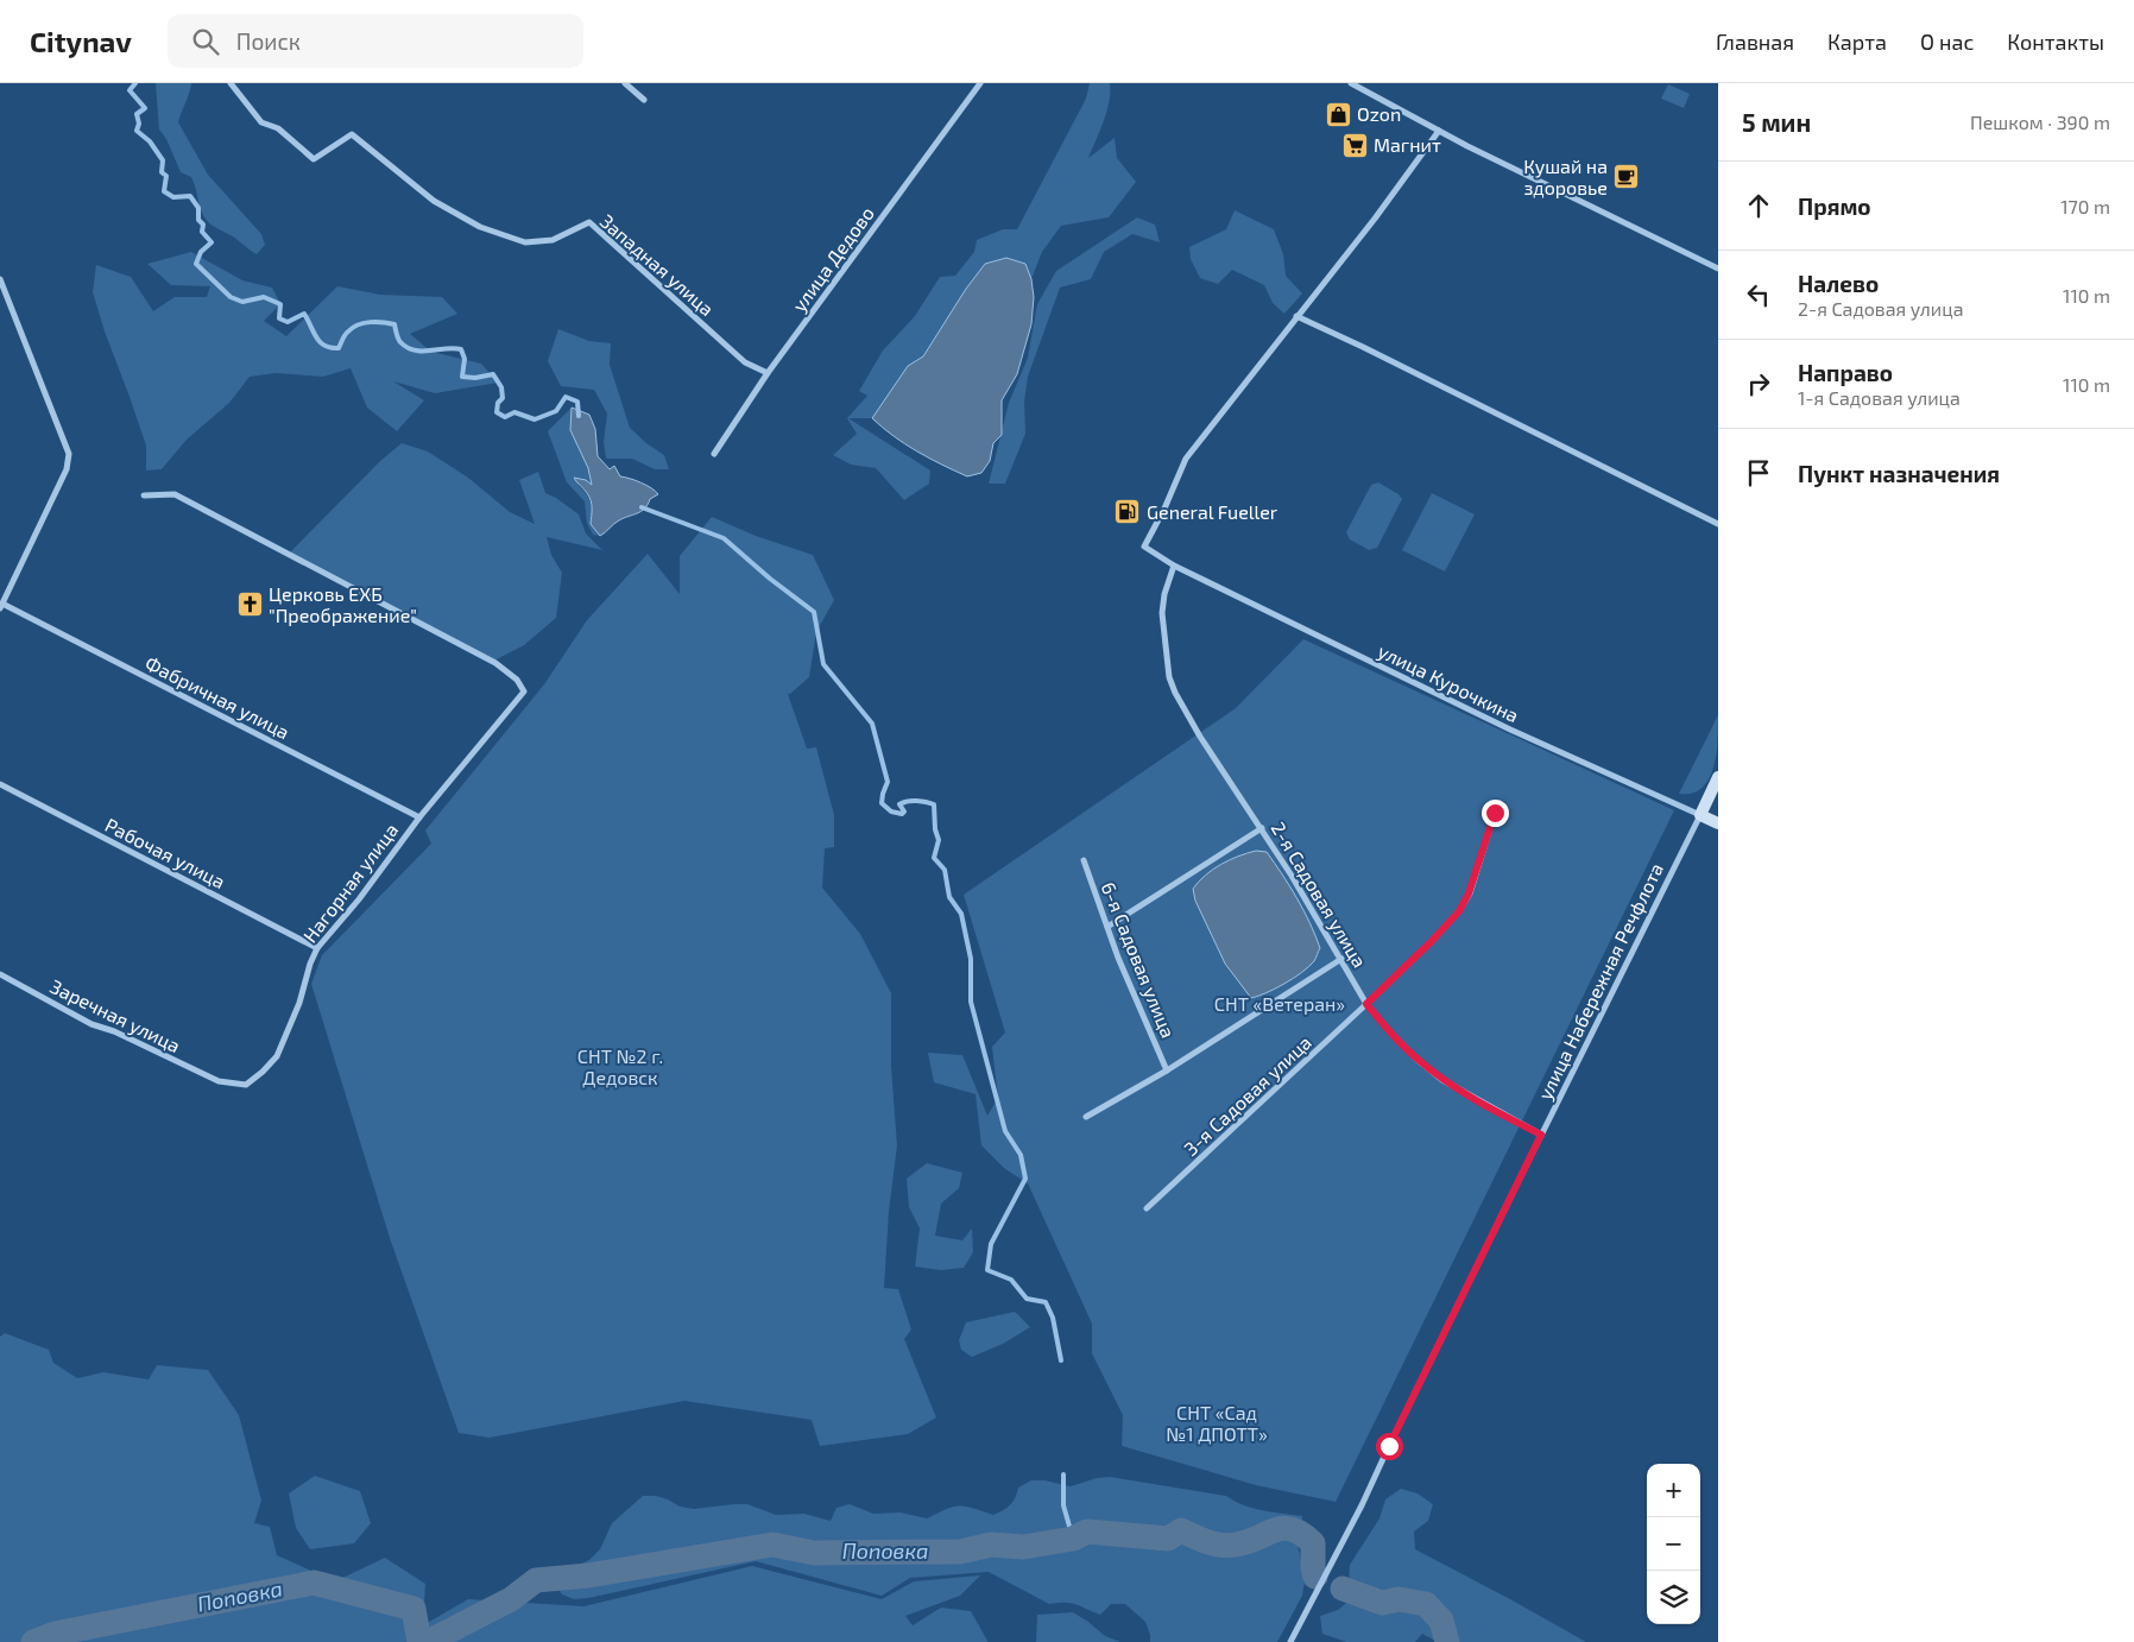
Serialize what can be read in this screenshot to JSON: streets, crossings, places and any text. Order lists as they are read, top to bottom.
{
  "streets": {
    "street": [
      "улица Дедово",
      "Западная улица",
      "улица Курочкина",
      "Фабричная улица",
      "Рабочая улица",
      "Нагорная улица",
      "2-я Садовая улица",
      "6-я Садовая улица",
      "улица Набережная Речфлота",
      "Заречная улица",
      "3-я Садовая улица"
    ]
  },
  "crossings": [
    ["улица Дедово", "Западная улица"],
    ["улица Курочкина", "2-я Садовая улица"],
    ["улица Курочкина", "улица Набережная Речфлота"],
    ["Фабричная улица", "Нагорная улица"],
    ["Рабочая улица", "Нагорная улица"],
    ["Нагорная улица", "Заречная улица"],
    ["2-я Садовая улица", "улица Набережная Речфлота"],
    ["2-я Садовая улица", "3-я Садовая улица"]
  ],
  "water": ["Поповка"],
  "parks": ["СНТ «Ветеран»", "СНТ №2 г. Дедовск", "СНТ «Сад №1 ДПОТТ»"],
  "places": {
    "shop": ["Ozon"],
    "supermarket": ["Магнит"],
    "cafe": ["Кушай на здоровье"],
    "fuel station": ["General Fueller"],
    "church": ["Церковь ЕХБ \"Преображение\""]
  },
  "page": {
    "header": "Citynav",
    "search": "Поиск",
    "nav": [
      "Главная",
      "Карта",
      "О нас",
      "Контакты"
    ],
    "heading": ["5 мин", "Пешком · 390 m"],
    "list": [
      ["Прямо", "170 m"],
      ["Налево", "2-я Садовая улица", "110 m"],
      ["Направо", "1-я Садовая улица", "110 m"],
      "Пункт назначения"
    ],
    "map_buttons": ["+", "−"]
  }
}
